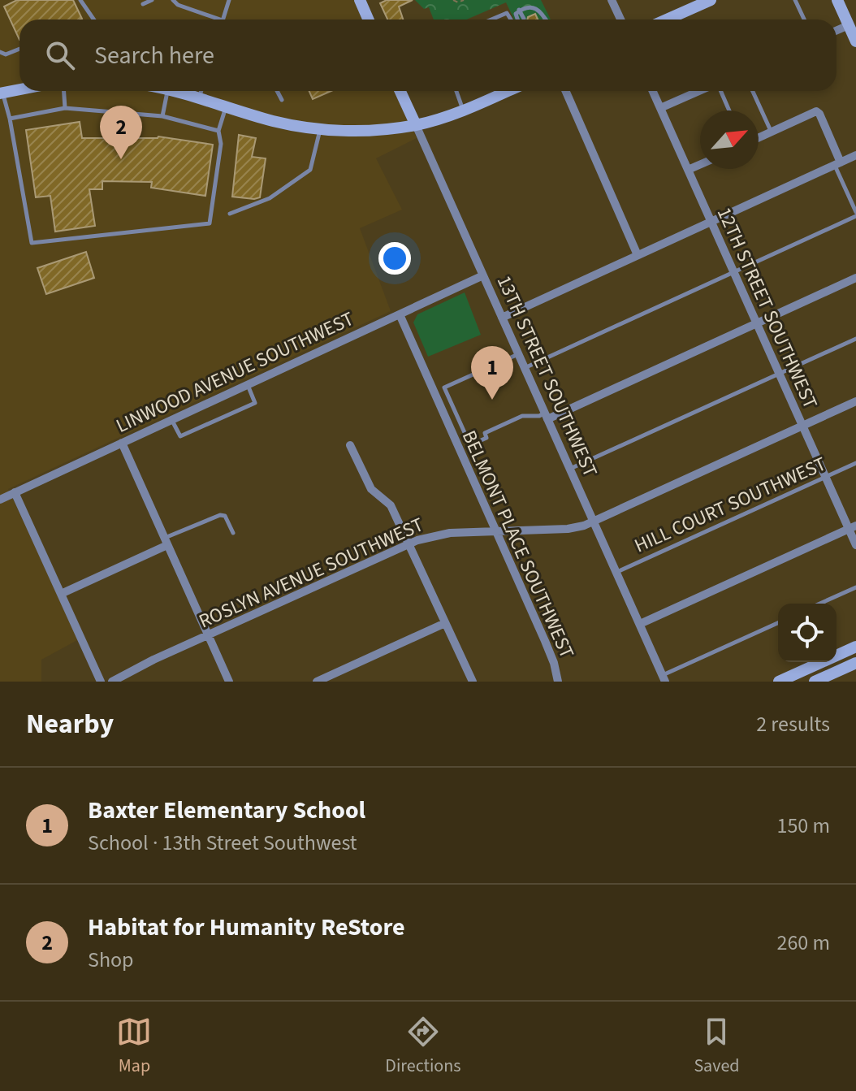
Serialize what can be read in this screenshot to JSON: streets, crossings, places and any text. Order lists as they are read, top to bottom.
{
  "streets": {
    "main road": ["13TH STREET SOUTHWEST"],
    "street": [
      "12TH STREET SOUTHWEST",
      "LINWOOD AVENUE SOUTHWEST",
      "BELMONT PLACE SOUTHWEST",
      "ROSLYN AVENUE SOUTHWEST"
    ],
    "lane": ["HILL COURT SOUTHWEST"]
  },
  "crossings": [
    ["12TH STREET SOUTHWEST", "HILL COURT SOUTHWEST"],
    ["12TH STREET SOUTHWEST", "ROSLYN AVENUE SOUTHWEST"],
    ["LINWOOD AVENUE SOUTHWEST", "13TH STREET SOUTHWEST"],
    ["LINWOOD AVENUE SOUTHWEST", "BELMONT PLACE SOUTHWEST"],
    ["13TH STREET SOUTHWEST", "HILL COURT SOUTHWEST"],
    ["13TH STREET SOUTHWEST", "ROSLYN AVENUE SOUTHWEST"],
    ["BELMONT PLACE SOUTHWEST", "ROSLYN AVENUE SOUTHWEST"]
  ],
  "north": "top right",
  "page": {
    "search": "Search here",
    "pins": ["2", "1"],
    "heading": ["Nearby", "2 results"],
    "list": [
      {
        "mark": "1",
        "name": "Baxter Elementary School",
        "note": "School · 13th Street Southwest",
        "value": "150 m"
      },
      {
        "mark": "2",
        "name": "Habitat for Humanity ReStore",
        "note": "Shop",
        "value": "260 m"
      }
    ],
    "nav": ["Map", "Directions", "Saved"]
  }
}
